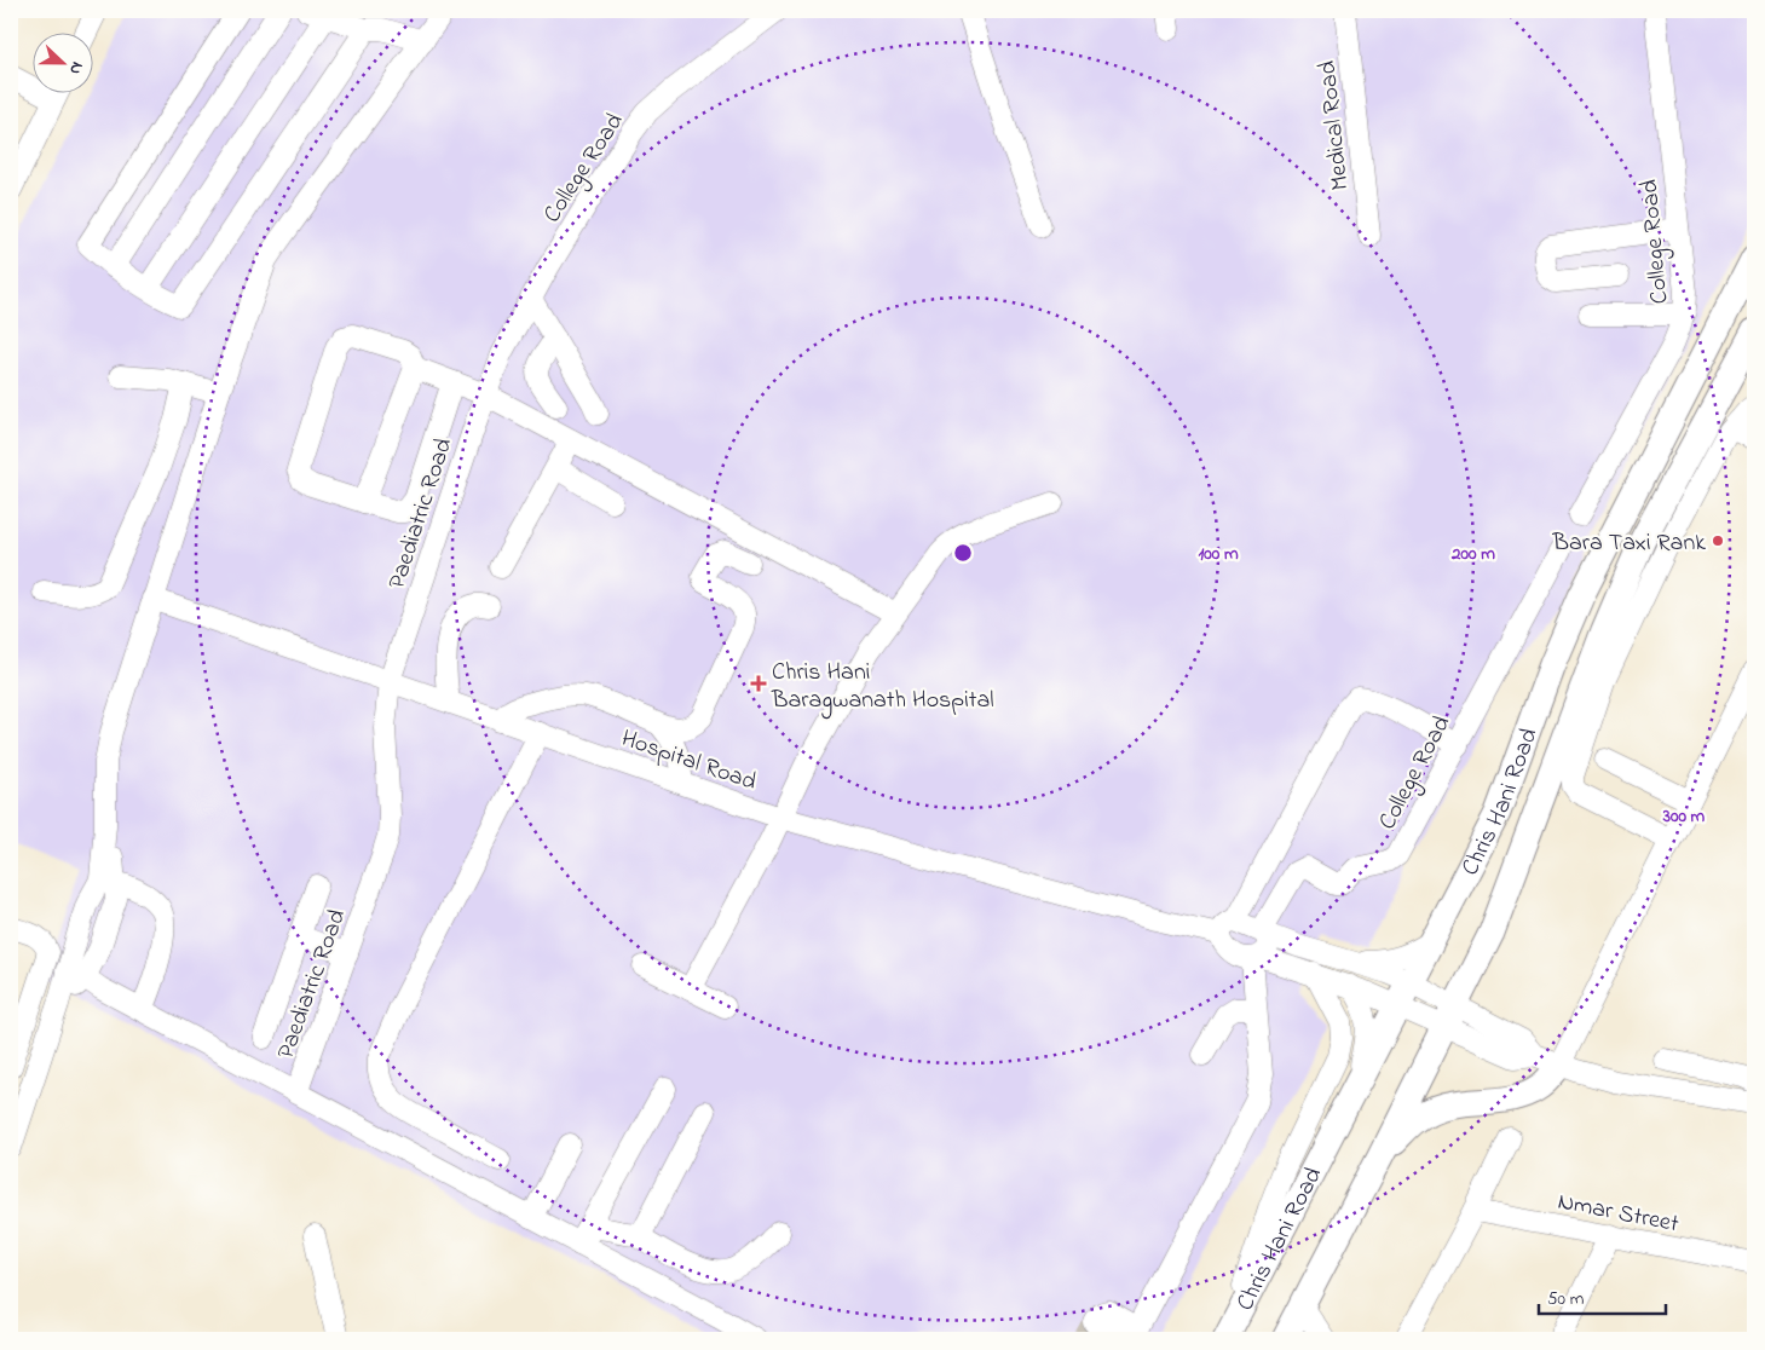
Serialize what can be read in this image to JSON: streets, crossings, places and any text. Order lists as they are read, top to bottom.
{
  "streets": {
    "main road": ["Chris Hani Road"],
    "street": [
      "Medical Road",
      "College Road",
      "Paediatric Road",
      "Hospital Road",
      "Nmar Street"
    ]
  },
  "crossings": [
    ["College Road", "Paediatric Road"],
    ["College Road", "Hospital Road"],
    ["Paediatric Road", "Hospital Road"],
    ["Hospital Road", "Chris Hani Road"]
  ],
  "places": {
    "other": ["Bara Taxi Rank"],
    "health": ["Chris Hani Baragwanath Hospital"]
  },
  "scale_bar": "50 m",
  "north": "right",
  "rings": ["100 m", "200 m", "300 m"]
}
